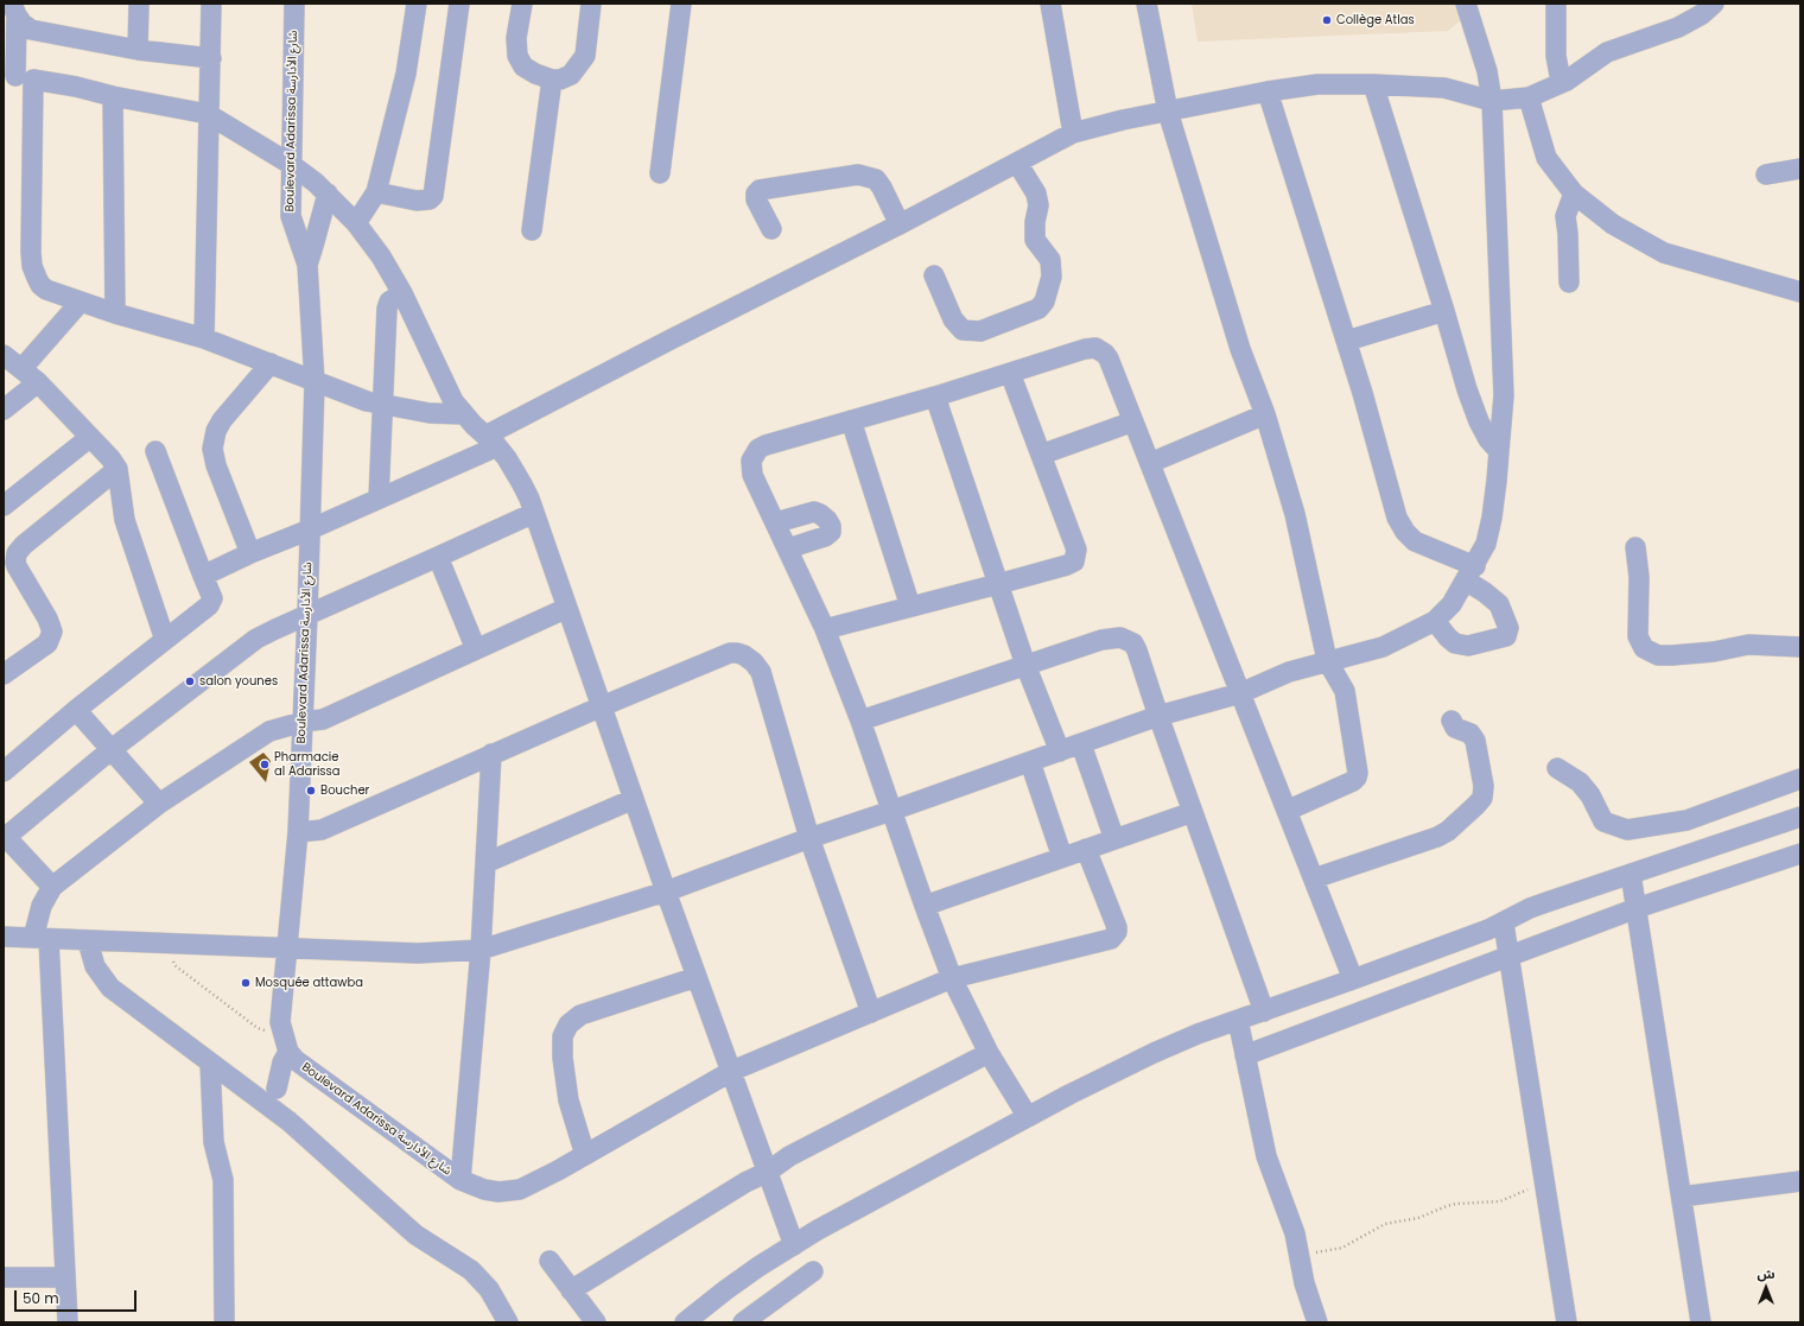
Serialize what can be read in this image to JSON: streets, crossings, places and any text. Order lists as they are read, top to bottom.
{
  "streets": {
    "street": ["Boulevard Adarissa شارع الأدارسة"]
  },
  "places": [
    "Collège Atlas",
    "salon younes",
    "Pharmacie al Adarissa",
    "Boucher",
    "Mosquée attawba"
  ],
  "scale_bar": "50 m",
  "north": "top"
}
